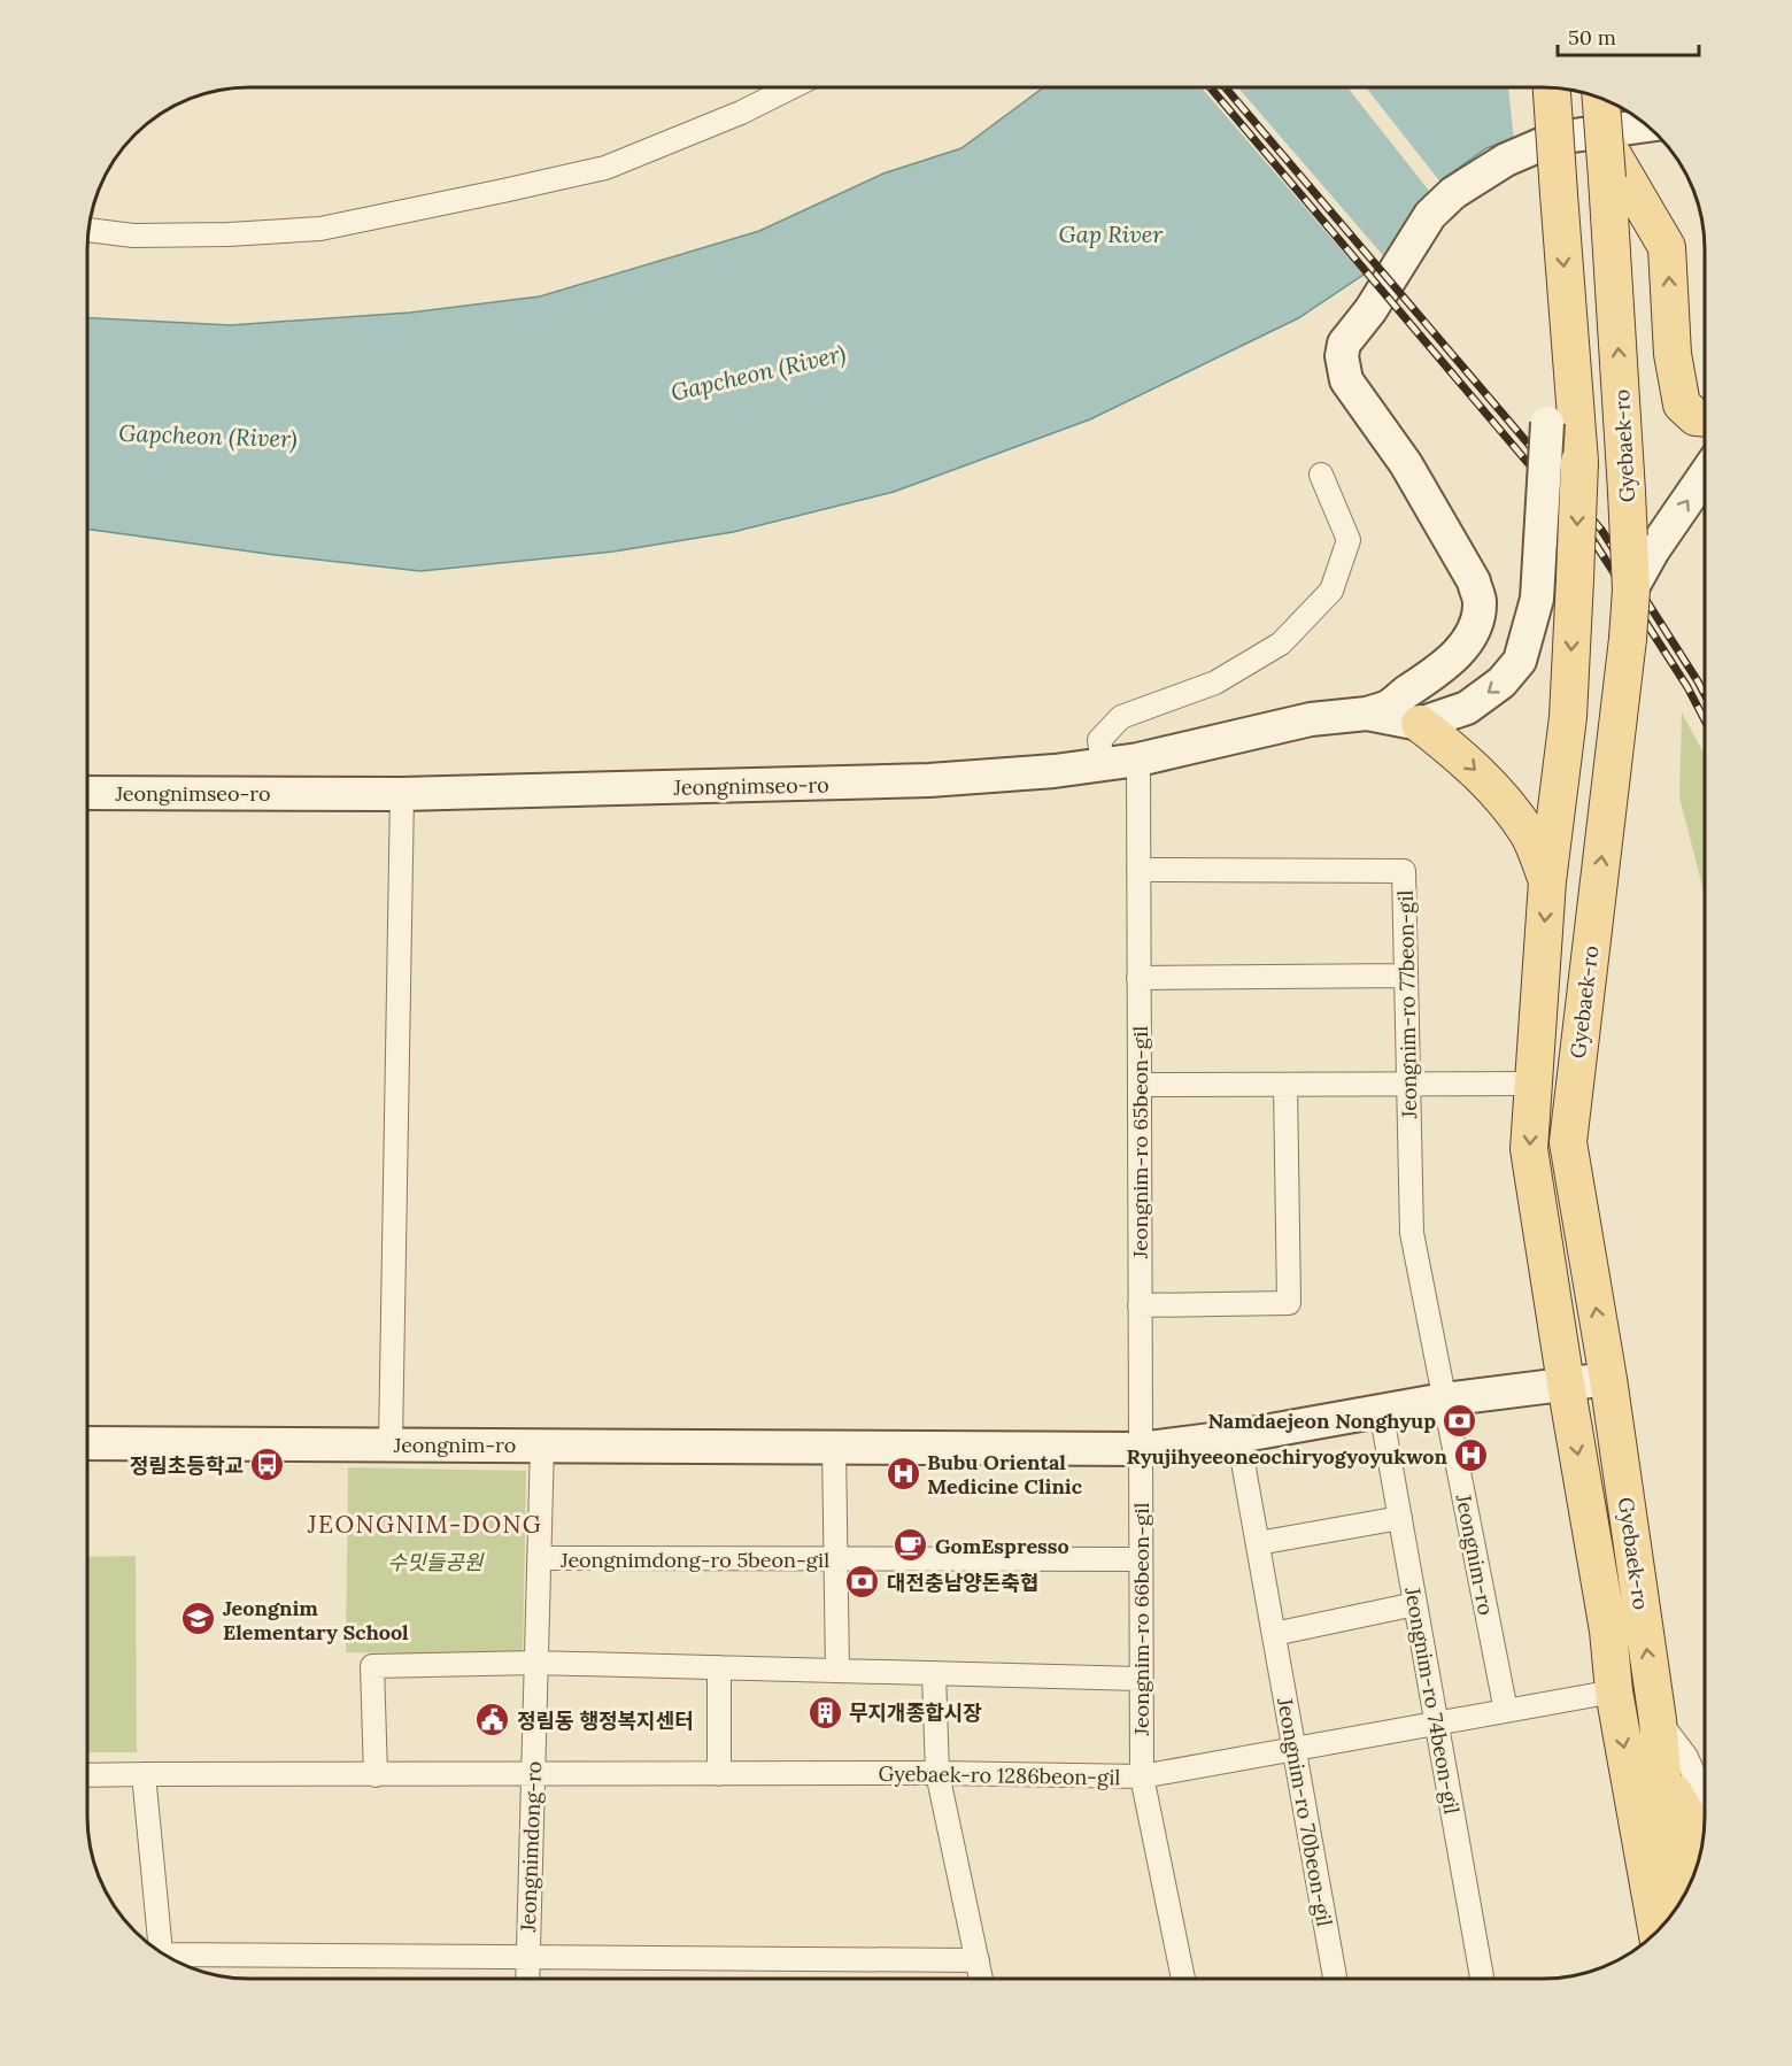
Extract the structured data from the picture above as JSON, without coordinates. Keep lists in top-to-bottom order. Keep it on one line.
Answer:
{"streets":{"main road":["Gyebaek-ro","Jeongnimseo-ro","Jeongnim-ro"],"street":["Jeongnim-ro 77beon-gil","Jeongnim-ro 65beon-gil","Jeongnimdong-ro 5beon-gil","Jeongnim-ro 66beon-gil","Jeongnim-ro 74beon-gil","Gyebaek-ro 1286beon-gil","Jeongnim-ro 70beon-gil","Jeongnimdong-ro"]},"crossings":[["Gyebaek-ro","Jeongnim-ro"],["Gyebaek-ro","Gyebaek-ro 1286beon-gil"],["Jeongnimseo-ro","Jeongnim-ro 65beon-gil"],["Jeongnim-ro 77beon-gil","Jeongnim-ro 65beon-gil"],["Jeongnim-ro 77beon-gil","Jeongnim-ro"],["Jeongnim-ro 65beon-gil","Jeongnim-ro"],["Jeongnim-ro 65beon-gil","Jeongnim-ro 66beon-gil"],["Jeongnim-ro","Jeongnim-ro 66beon-gil"],["Jeongnim-ro","Jeongnim-ro 74beon-gil"],["Jeongnim-ro","Gyebaek-ro 1286beon-gil"],["Jeongnim-ro","Jeongnim-ro 70beon-gil"],["Jeongnim-ro","Jeongnimdong-ro"],["Jeongnimdong-ro 5beon-gil","Jeongnim-ro 66beon-gil"],["Jeongnimdong-ro 5beon-gil","Jeongnimdong-ro"],["Jeongnim-ro 66beon-gil","Gyebaek-ro 1286beon-gil"],["Jeongnim-ro 74beon-gil","Gyebaek-ro 1286beon-gil"],["Gyebaek-ro 1286beon-gil","Jeongnim-ro 70beon-gil"],["Gyebaek-ro 1286beon-gil","Jeongnimdong-ro"]],"districts":["JEONGNIM-DONG"],"water":["Gap River","Gapcheon (River)"],"parks":["수밋들공원"],"places":{"bank":["Namdaejeon Nonghyup","대전충남양돈축협"],"hospital":["Ryujihyeeoneochiryogyoyukwon","Bubu Oriental Medicine Clinic"],"bus stop":["정림초등학교"],"cafe":["GomEspresso"],"school or university":["Jeongnim Elementary School"],"building":["무지개종합시장"],"public building":["정림동 행정복지센터"]},"scale_bar":"50 m"}
